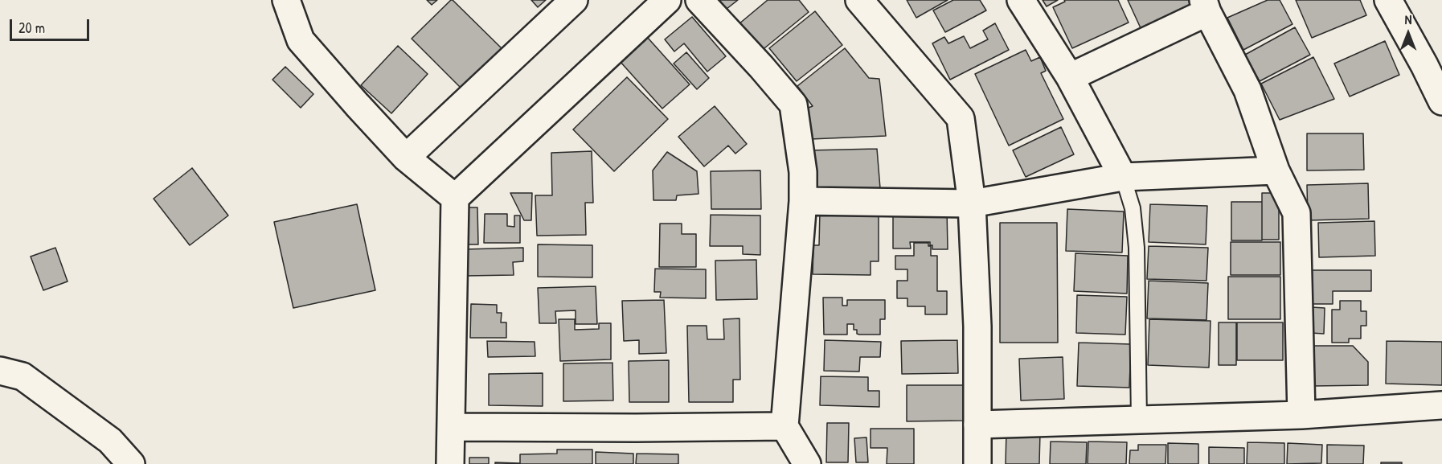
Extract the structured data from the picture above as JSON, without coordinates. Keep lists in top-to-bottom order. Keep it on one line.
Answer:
{"scale_bar":"20 m","north":"top"}
